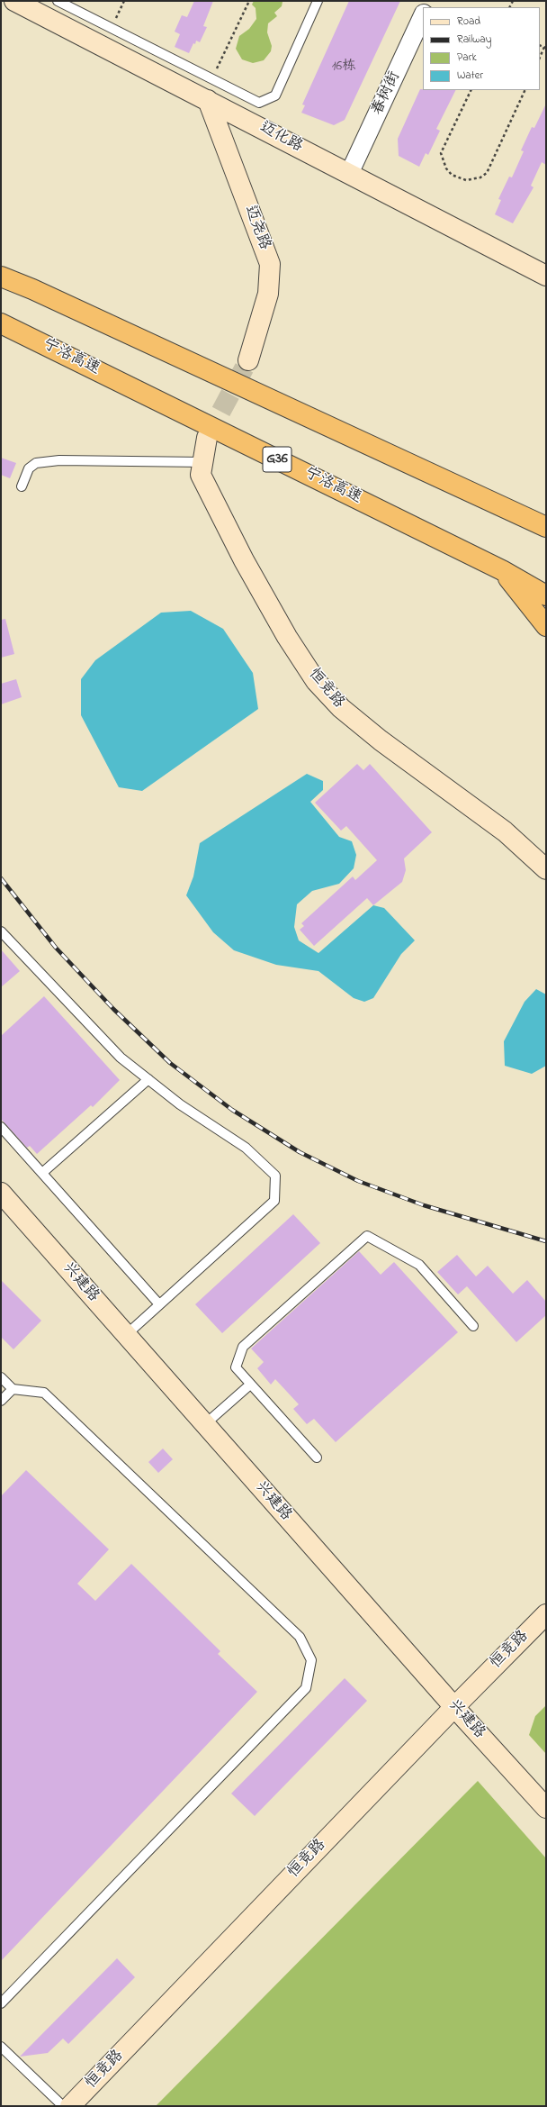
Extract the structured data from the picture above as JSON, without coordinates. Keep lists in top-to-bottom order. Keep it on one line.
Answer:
{"streets":{"highway":["宁洛高速","G36"],"street":["春树街","迈化路","迈尧路","恒竞路","兴建路"]},"crossings":[["春树街","迈化路"],["迈化路","迈尧路"],["恒竞路","兴建路"]],"house_numbers":["16栋"],"legend":["Road","Railway","Park","Water"]}
